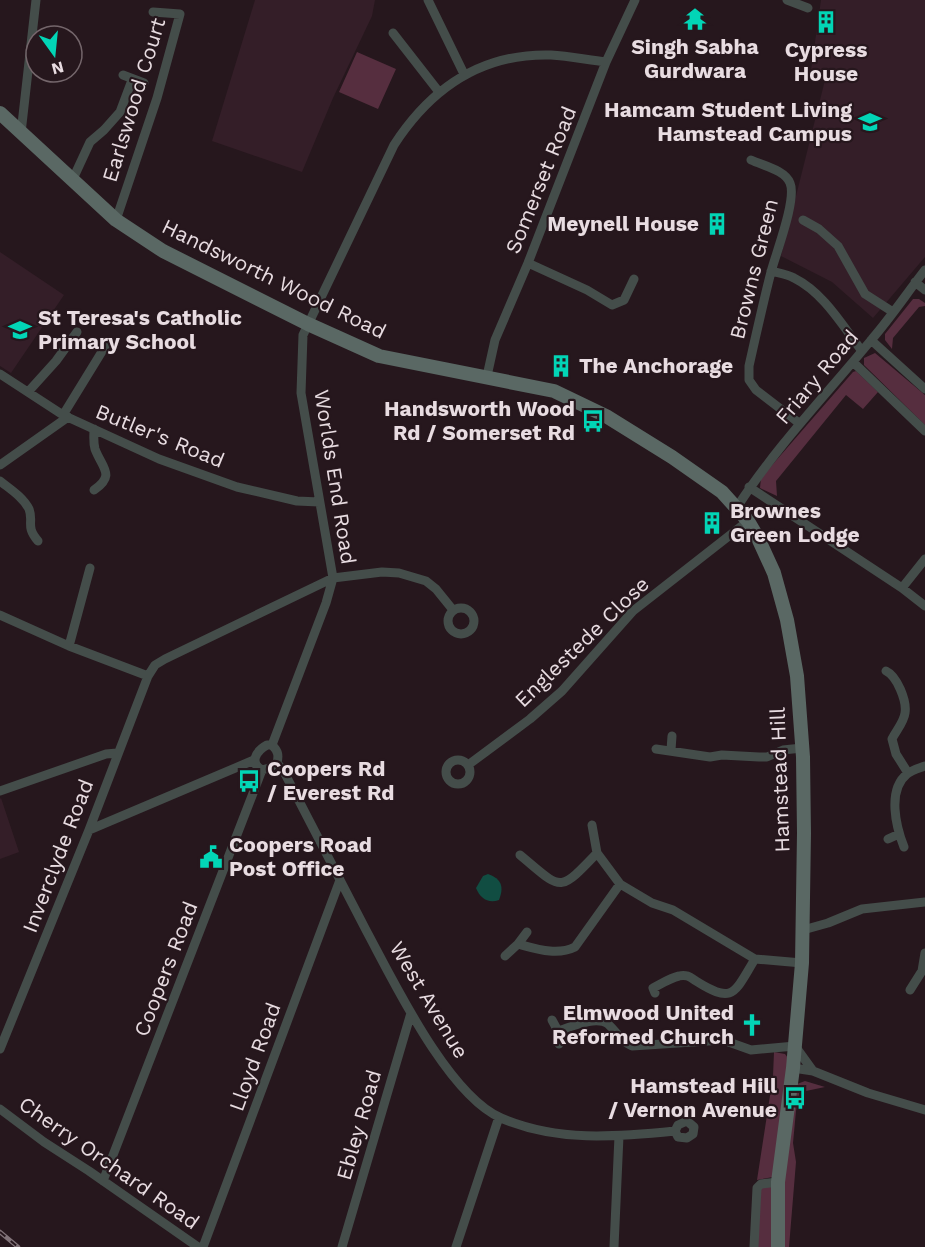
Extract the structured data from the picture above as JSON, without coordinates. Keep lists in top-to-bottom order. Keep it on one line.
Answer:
{"streets":{"main road":["Handsworth Wood Road","Hamstead Hill"],"street":["Earlswood Court","Somerset Road","Browns Green","Friary Road","Butler's Road","Worlds End Road","Englestede Close","Inverclyde Road","Coopers Road","West Avenue","Lloyd Road","Ebley Road","Cherry Orchard Road"]},"crossings":[["Earlswood Court","Handsworth Wood Road"],["Somerset Road","Handsworth Wood Road"],["Somerset Road","Worlds End Road"],["Browns Green","Friary Road"],["Handsworth Wood Road","Friary Road"],["Handsworth Wood Road","Worlds End Road"],["Handsworth Wood Road","Englestede Close"],["Handsworth Wood Road","Hamstead Hill"],["Butler's Road","Worlds End Road"],["Worlds End Road","Inverclyde Road"],["Englestede Close","Hamstead Hill"],["Coopers Road","West Avenue"],["Coopers Road","Cherry Orchard Road"],["West Avenue","Lloyd Road"],["West Avenue","Ebley Road"]],"places":{"temple":["Singh Sabha Gurdwara"],"building":["Cypress House","Meynell House","The Anchorage","Brownes Green Lodge"],"school or university":["Hamcam Student Living Hamstead Campus","St Teresa's Catholic Primary School"],"bus stop":["Handsworth Wood Rd / Somerset Rd","Coopers Rd / Everest Rd","Hamstead Hill / Vernon Avenue"],"public building":["Coopers Road Post Office"],"church":["Elmwood United Reformed Church"]},"north":"bottom"}
